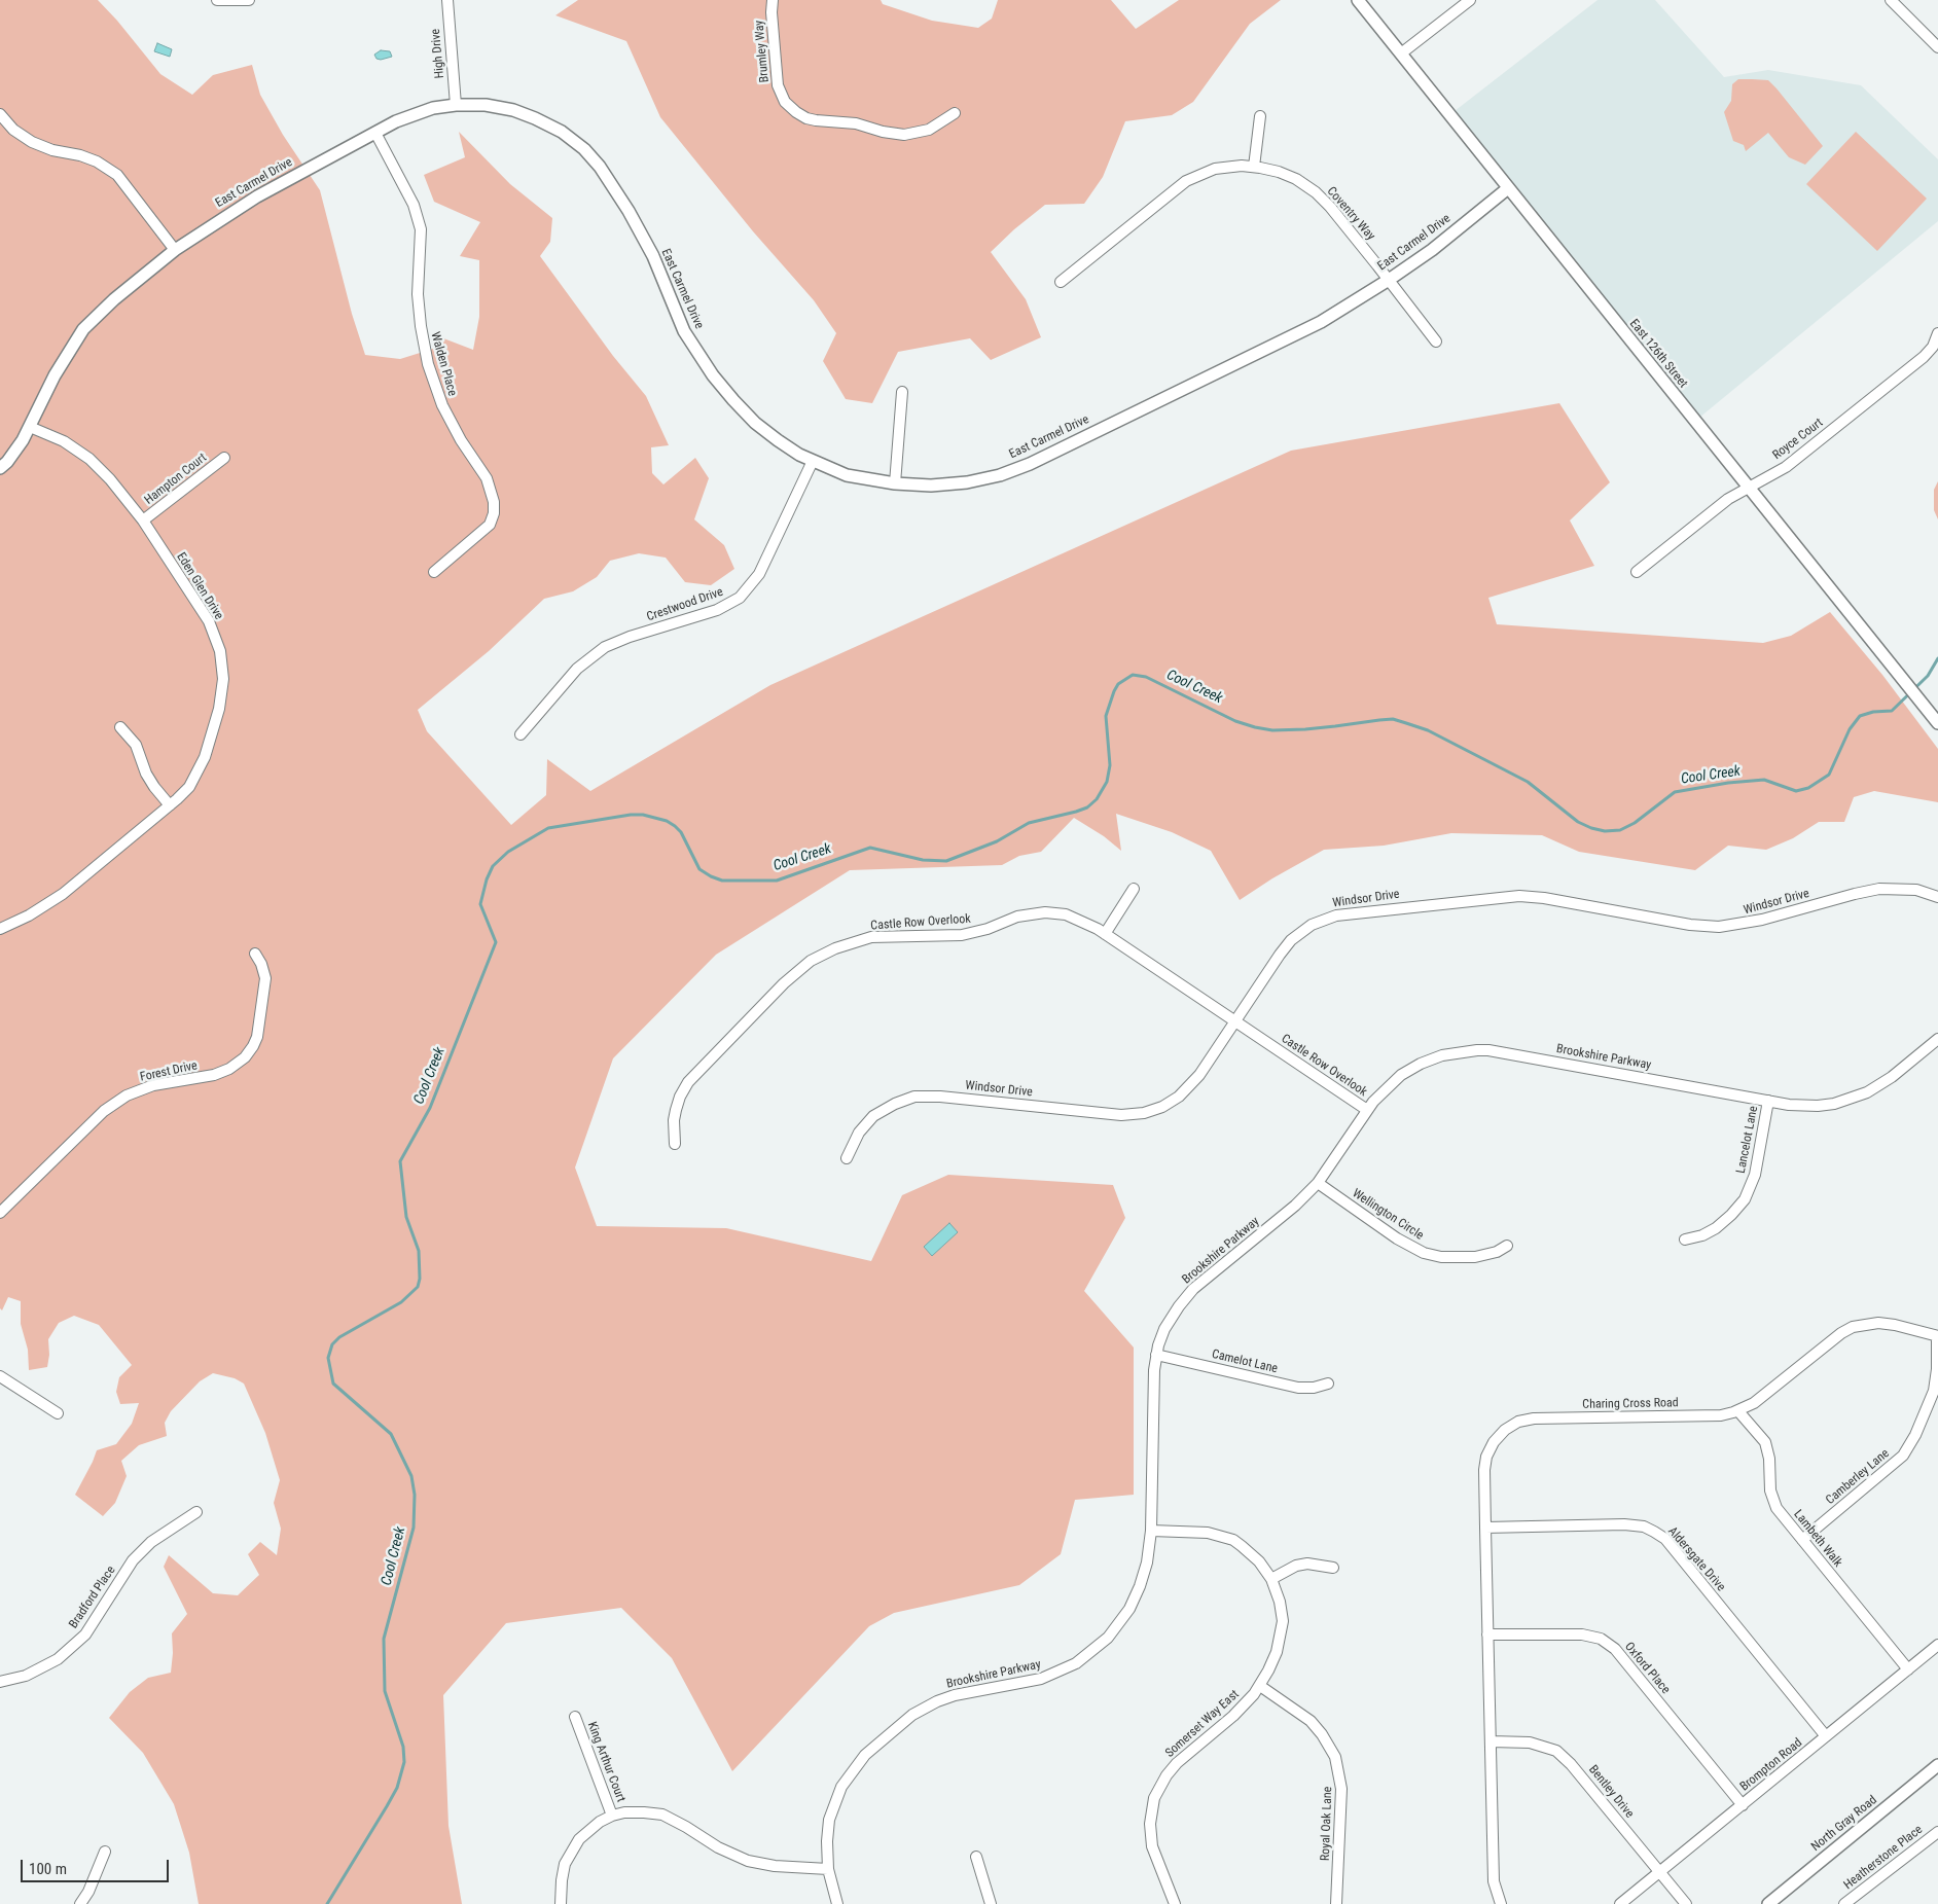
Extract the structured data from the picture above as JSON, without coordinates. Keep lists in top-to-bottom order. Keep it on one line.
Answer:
{"streets":{"street":["Brumley Way","High Drive","East Carmel Drive","Coventry Way","East 126th Street","Walden Place","Royce Court","Hampton Court","Eden Glen Drive","Crestwood Drive","Windsor Drive","Castle Row Overlook","Brookshire Parkway","Forest Drive","Lancelot Lane","Wellington Circle","Camelot Lane","Charing Cross Road","Camberley Lane","Lambeth Walk","Aldersgate Drive","Bradford Place","Oxford Place","Somerset Way East","King Arthur Court","Brompton Road","Bentley Drive","Royal Oak Lane","North Gray Road","Heatherstone Place"]},"crossings":[["High Drive","East Carmel Drive"],["East Carmel Drive","Coventry Way"],["East Carmel Drive","East 126th Street"],["East Carmel Drive","Walden Place"],["East Carmel Drive","Eden Glen Drive"],["East Carmel Drive","Crestwood Drive"],["East 126th Street","Royce Court"],["Hampton Court","Eden Glen Drive"],["Windsor Drive","Castle Row Overlook"],["Castle Row Overlook","Brookshire Parkway"],["Brookshire Parkway","Lancelot Lane"],["Brookshire Parkway","Wellington Circle"],["Brookshire Parkway","Camelot Lane"],["Brookshire Parkway","Somerset Way East"],["Charing Cross Road","Camberley Lane"],["Charing Cross Road","Lambeth Walk"],["Charing Cross Road","Aldersgate Drive"],["Charing Cross Road","Oxford Place"],["Camberley Lane","Lambeth Walk"],["Lambeth Walk","Brompton Road"],["Aldersgate Drive","Brompton Road"],["Oxford Place","Brompton Road"],["Somerset Way East","Royal Oak Lane"],["Brompton Road","Bentley Drive"]],"water":["Cool Creek"],"scale_bar":"100 m"}
